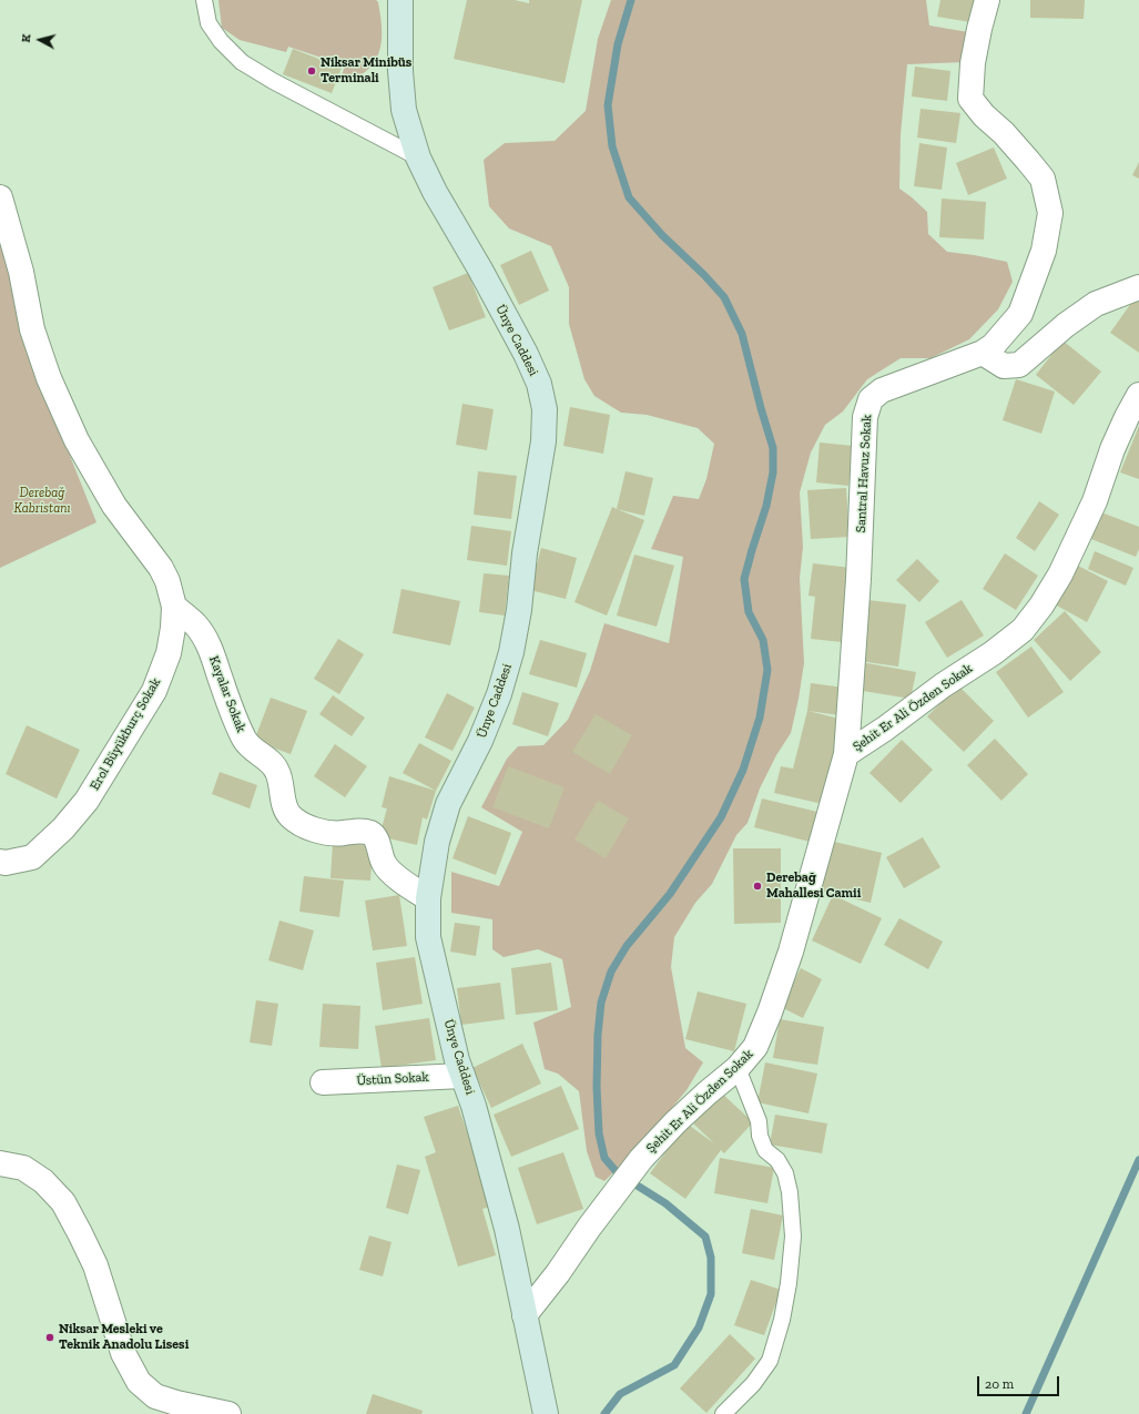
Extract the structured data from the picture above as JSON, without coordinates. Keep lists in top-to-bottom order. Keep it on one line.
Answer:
{"streets":{"main road":["Ünye Caddesi"],"street":["Santral Havuz Sokak","Kayalar Sokak","Şehit Er Ali Özden Sokak","Erol Büyükburç Sokak","Üstün Sokak"]},"crossings":[["Ünye Caddesi","Kayalar Sokak"],["Ünye Caddesi","Şehit Er Ali Özden Sokak"],["Ünye Caddesi","Üstün Sokak"],["Santral Havuz Sokak","Şehit Er Ali Özden Sokak"],["Kayalar Sokak","Erol Büyükburç Sokak"]],"parks":["Derebağ Kabristanı"],"places":["Niksar Minibüs Terminali","Derebağ Mahallesi Camii","Niksar Mesleki ve Teknik Anadolu Lisesi"],"scale_bar":"20 m","north":"left"}
